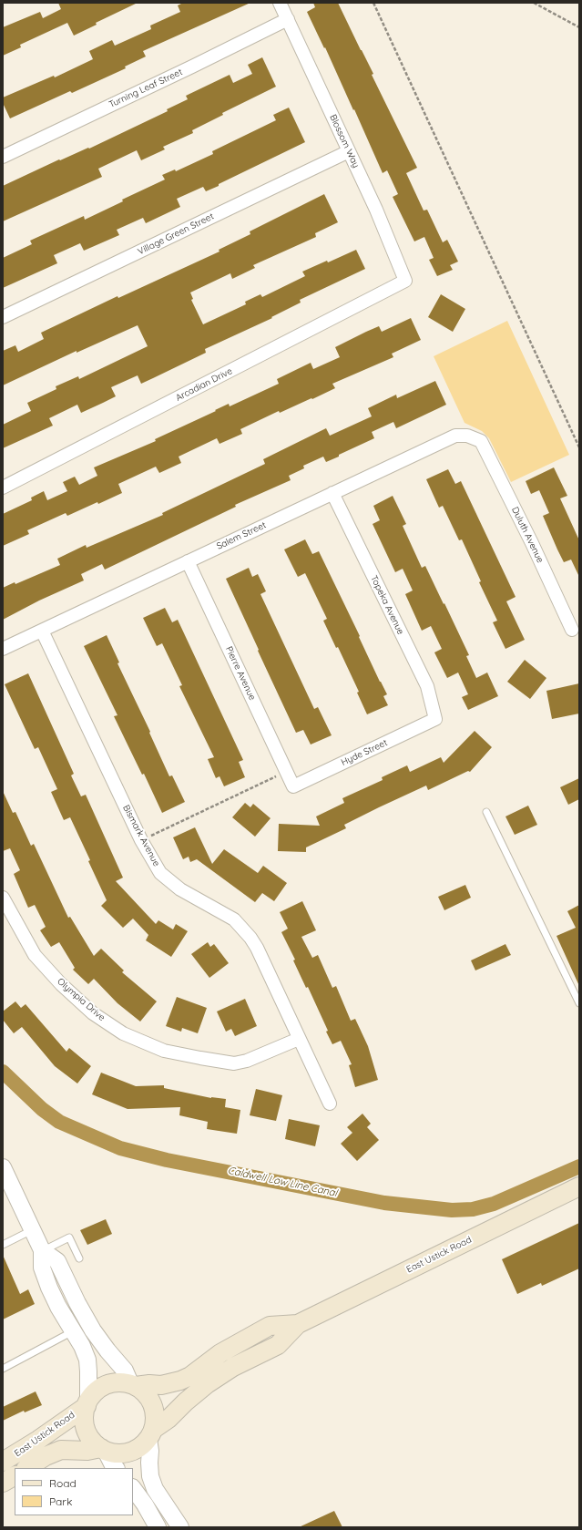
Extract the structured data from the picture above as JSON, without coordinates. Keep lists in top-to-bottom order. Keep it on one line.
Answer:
{"streets":{"main road":["East Ustick Road"],"street":["Turning Leaf Street","Blossom Way","Village Green Street","Arcadian Drive","Duluth Avenue","Salem Street","Topeka Avenue","Pierre Avenue","Hyde Street","Bismark Avenue","Olympia Drive"]},"crossings":[["Turning Leaf Street","Blossom Way"],["Blossom Way","Village Green Street"],["Blossom Way","Arcadian Drive"],["Duluth Avenue","Salem Street"],["Salem Street","Topeka Avenue"],["Salem Street","Pierre Avenue"],["Salem Street","Bismark Avenue"],["Topeka Avenue","Hyde Street"],["Pierre Avenue","Hyde Street"],["Bismark Avenue","Olympia Drive"]],"water":["Caldwell Low Line Canal"],"legend":["Road","Park"]}
